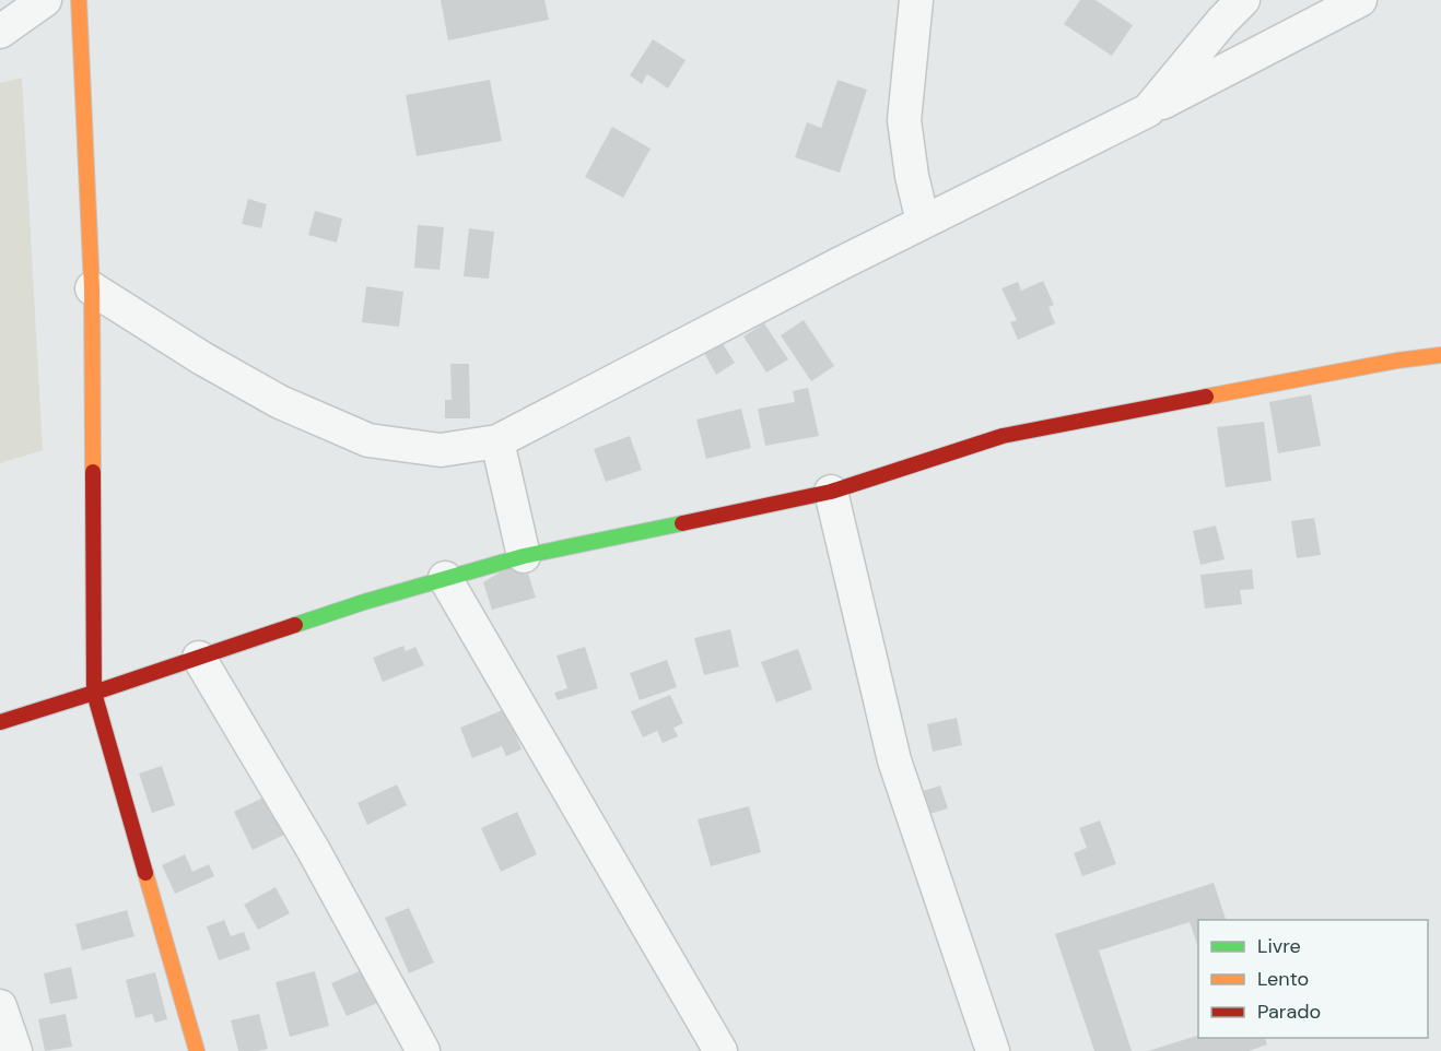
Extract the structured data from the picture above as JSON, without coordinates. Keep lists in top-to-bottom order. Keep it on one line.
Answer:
{"legend":["Livre","Lento","Parado"]}
